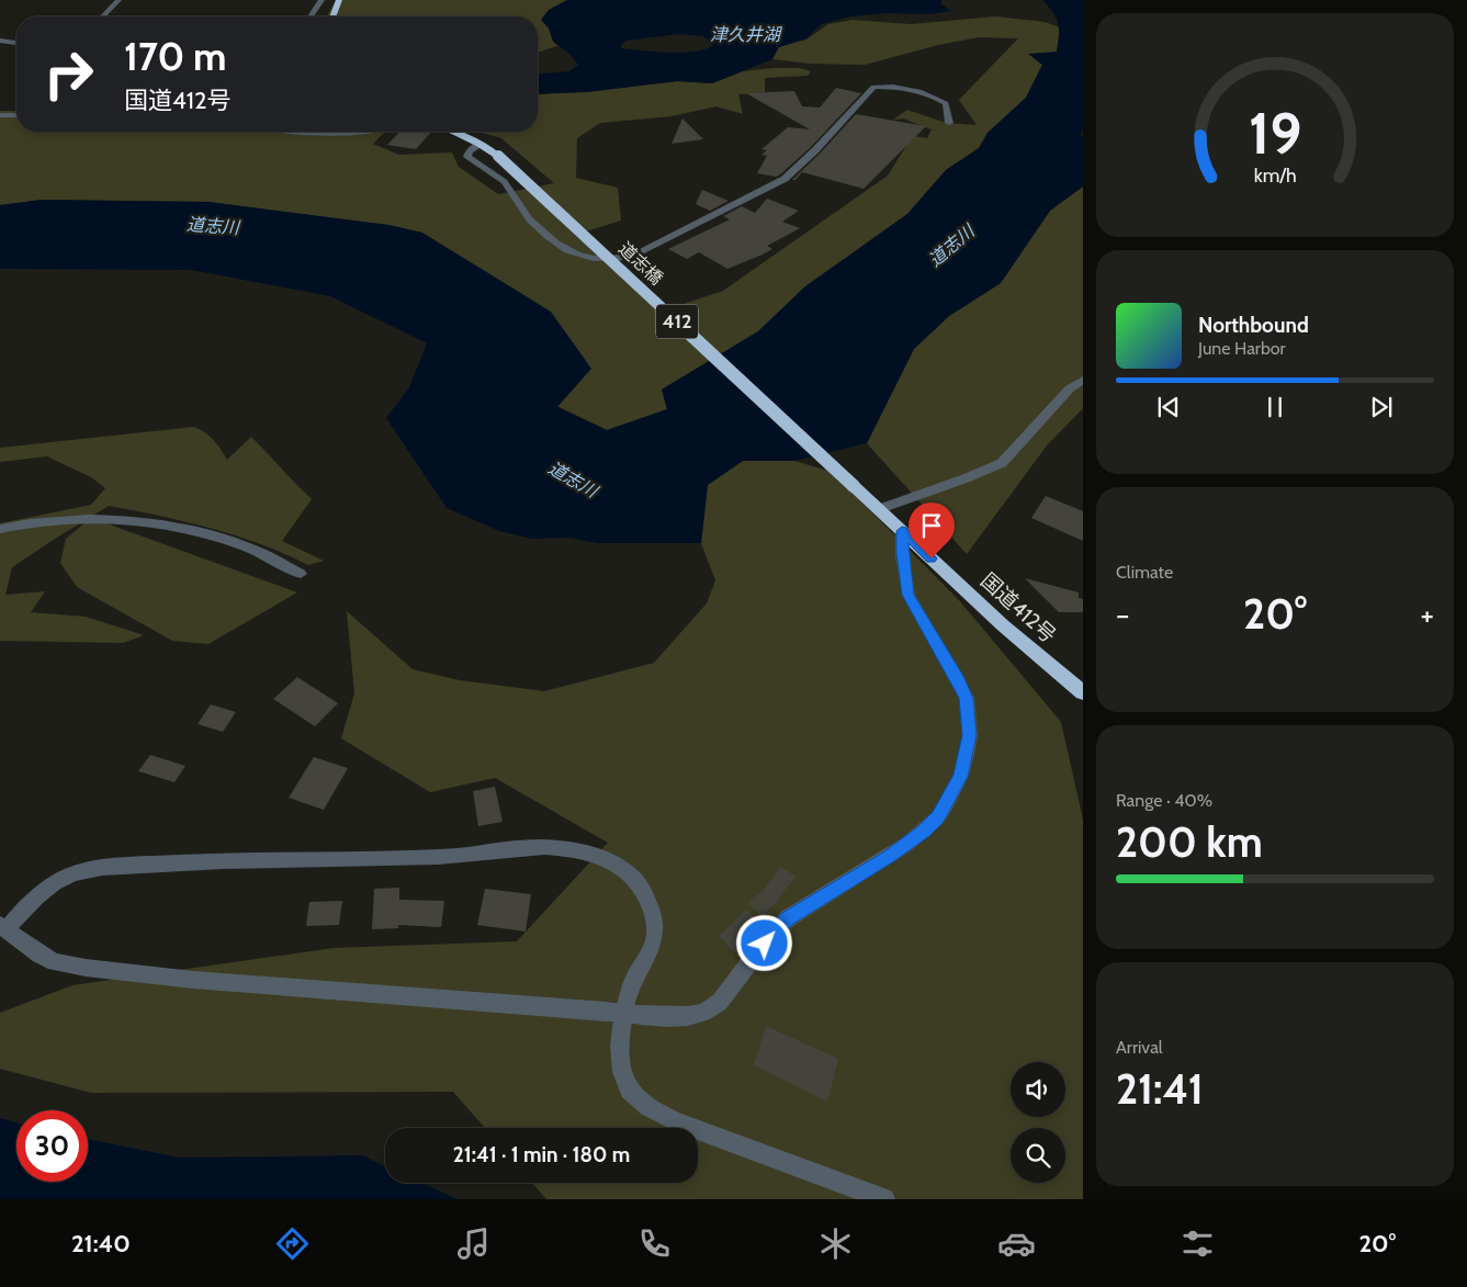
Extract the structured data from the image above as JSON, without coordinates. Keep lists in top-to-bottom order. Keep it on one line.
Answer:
{"streets":{"highway":["道志橋","412","国道412号"]},"crossings":[["道志橋","412"],["道志橋","国道412号"]],"water":["津久井湖","道志川"],"page":{"turn":["170 m","国道412号"],"song":["Northbound","June Harbor"],"tile":["Climate",["Range · 40%","200 km"],["Arrival","21:41"]],"heat":["−","20°","+"],"limit":"30","trip":"21:41 · 1 min · 180 m","tabs":["21:40","20°"],"gauge":["19","km/h"]}}
